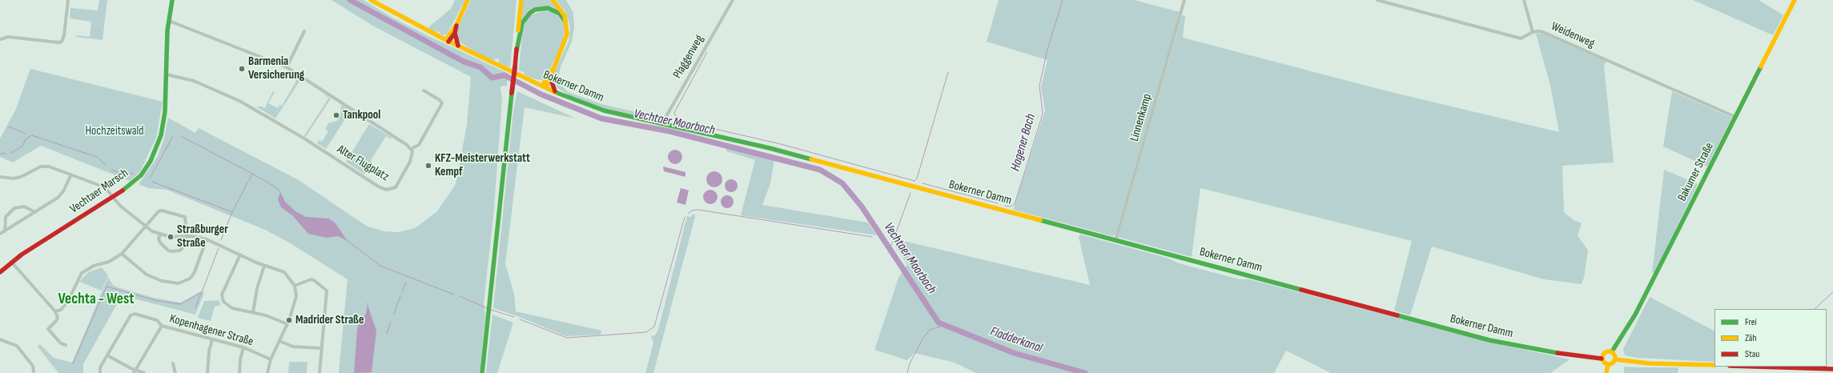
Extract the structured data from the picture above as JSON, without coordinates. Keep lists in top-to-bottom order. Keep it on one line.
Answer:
{"streets":{"main road":["Bokerner Damm","Bakumer Straße","Vechtaer Marsch"],"street":["Weidenweg","Plaggenweg","Linnenkamp","Alter Flugplatz","Kopenhagener Straße"]},"crossings":[["Weidenweg","Bakumer Straße"],["Plaggenweg","Bokerner Damm"],["Bokerner Damm","Linnenkamp"],["Bokerner Damm","Bakumer Straße"],["Alter Flugplatz","Vechtaer Marsch"]],"districts":["Vechta - West"],"water":["Vechtaer Moorbach","Hagener Bach","Fladderkanal"],"parks":["Hochzeitswald"],"places":["Barmenia Versicherung","Tankpool","KFZ-Meisterwerkstatt Kempf","Straßburger Straße","Madrider Straße"],"legend":["Frei","Zäh","Stau"]}
